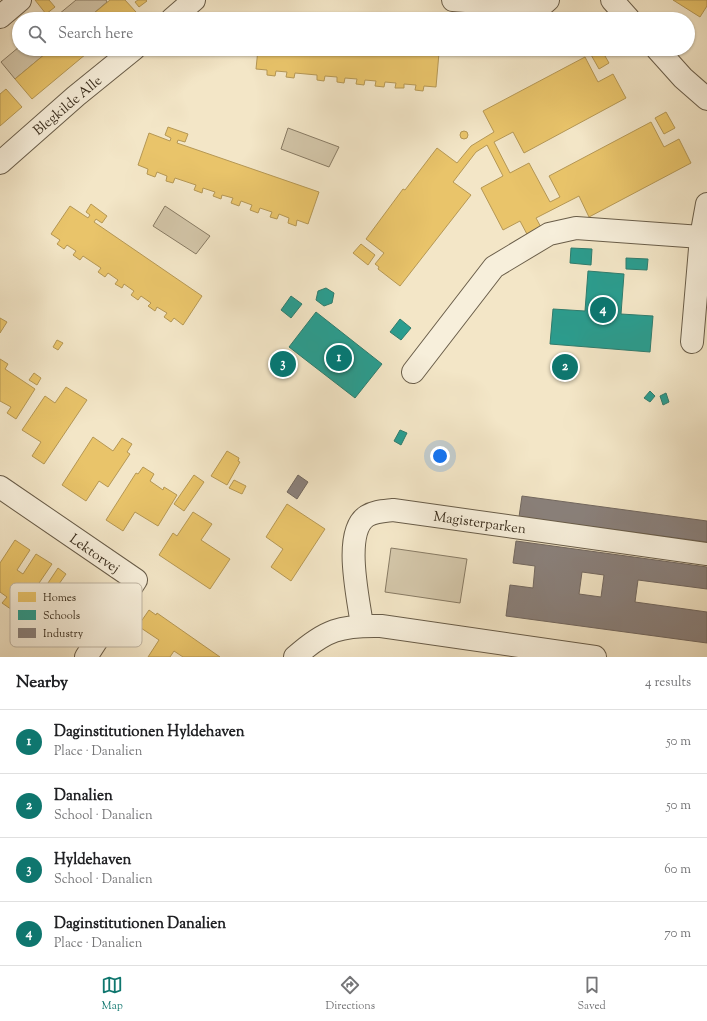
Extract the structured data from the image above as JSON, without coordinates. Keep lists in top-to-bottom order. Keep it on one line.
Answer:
{"streets":{"street":["Blegkilde Alle","Magisterparken","Lektorvej"]},"legend":["Homes","Schools","Industry"],"page":{"search":"Search here","pins":["4","1","3","2"],"heading":["Nearby","4 results"],"list":[{"mark":"1","name":"Daginstitutionen Hyldehaven","note":"Place · Danalien","value":"50 m"},{"mark":"2","name":"Danalien","note":"School · Danalien","value":"50 m"},{"mark":"3","name":"Hyldehaven","note":"School · Danalien","value":"60 m"},{"mark":"4","name":"Daginstitutionen Danalien","note":"Place · Danalien","value":"70 m"}],"nav":["Map","Directions","Saved"]}}
